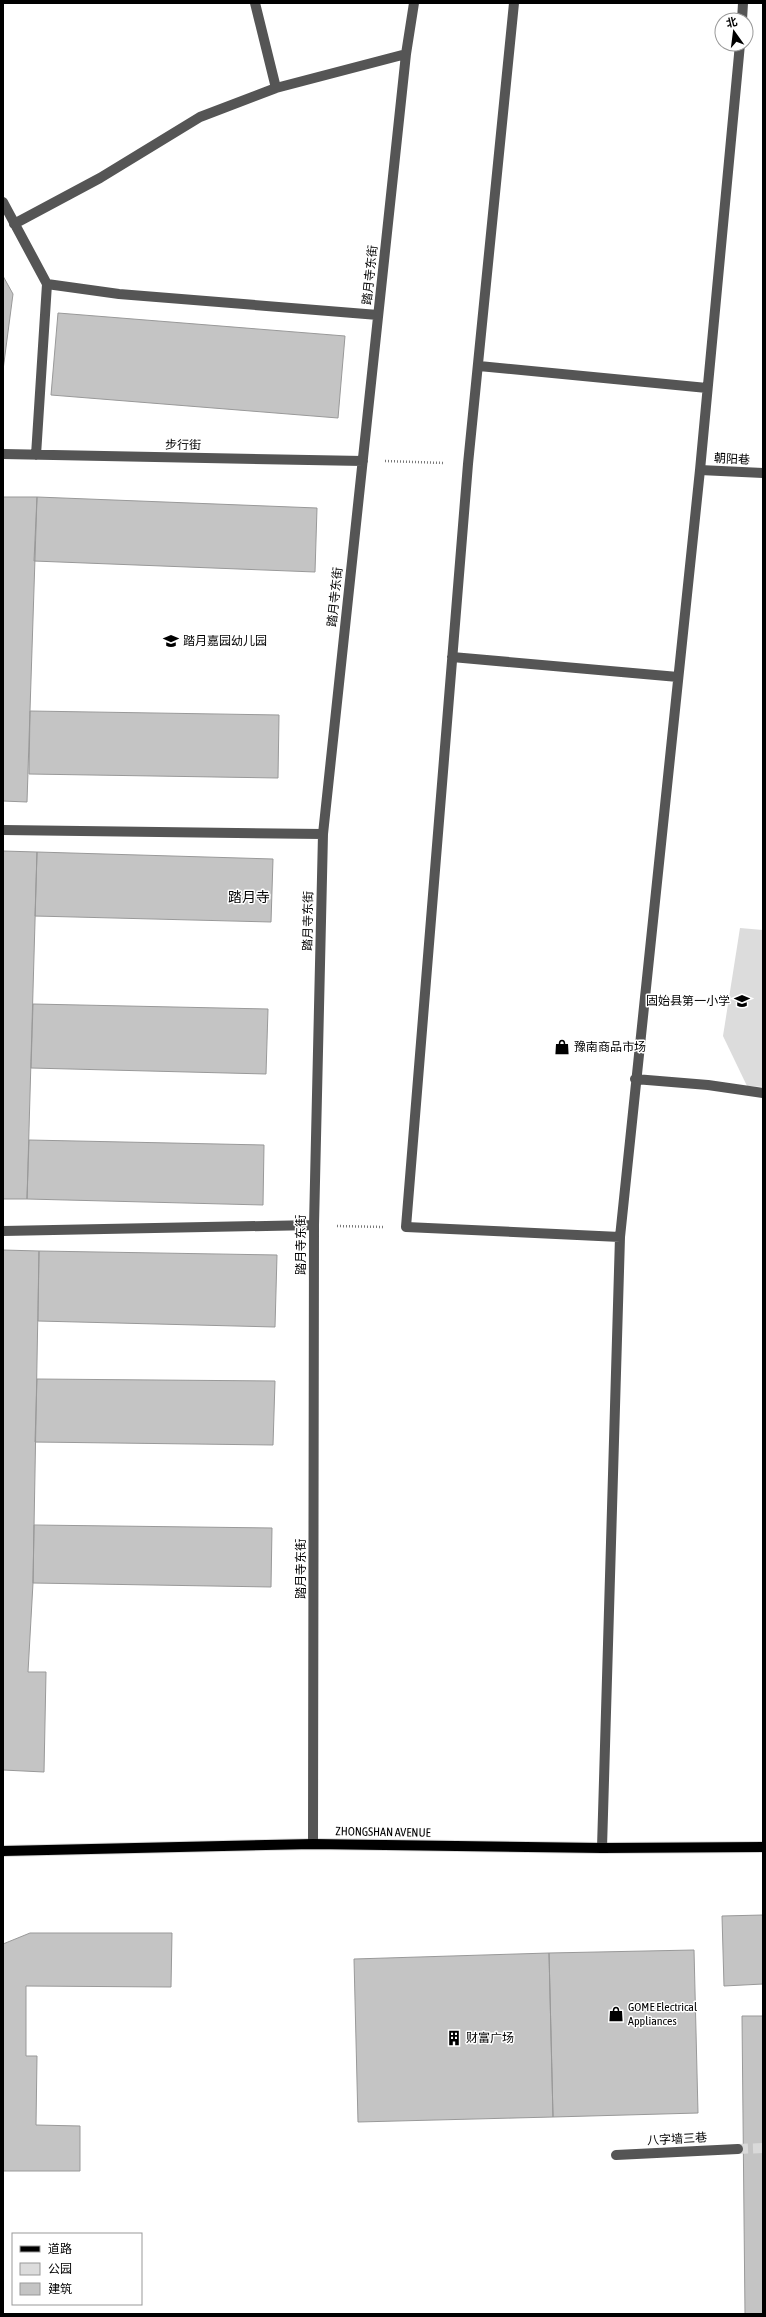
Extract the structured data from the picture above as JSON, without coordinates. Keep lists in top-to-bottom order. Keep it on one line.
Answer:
{"streets":{"main road":["ZHONGSHAN AVENUE"],"street":["踏月寺东街","步行街","朝阳巷","八字墙三巷"]},"crossings":[["踏月寺东街","步行街"],["踏月寺东街","ZHONGSHAN AVENUE"]],"districts":["踏月寺"],"places":{"school or university":["踏月嘉园幼儿园","固始县第一小学"],"shop":["豫南商品市场","GOME Electrical Appliances"],"building":["财富广场"]},"legend":["道路","公园","建筑"],"north":"top"}
